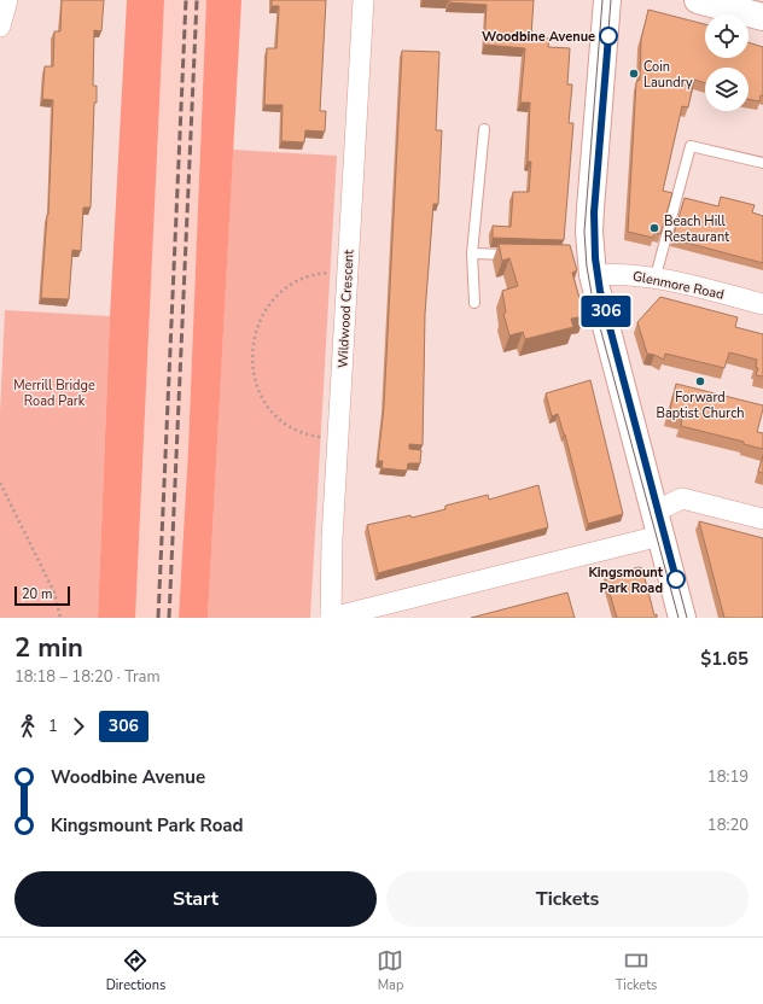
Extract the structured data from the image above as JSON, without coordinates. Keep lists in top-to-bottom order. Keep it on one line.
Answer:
{"streets":{"street":["Glenmore Road","Wildwood Crescent"]},"parks":["Merrill Bridge Road Park"],"places":["Woodbine Avenue","Coin Laundry","Beach Hill Restaurant","Forward Baptist Church","Kingsmount Park Road"],"lines":["tram line 306"],"scale_bar":"20 m","page":{"on_map":"306","scale":"20 m","heading":["2 min","18:18 – 18:20 · Tram","$1.65"],"legs":["1","306"],"list":[{"name":"Woodbine Avenue","value":"18:19"},{"name":"Kingsmount Park Road","value":"18:20"}],"buttons":["Start","Tickets"],"tabs":["Directions","Map","Tickets"]}}
